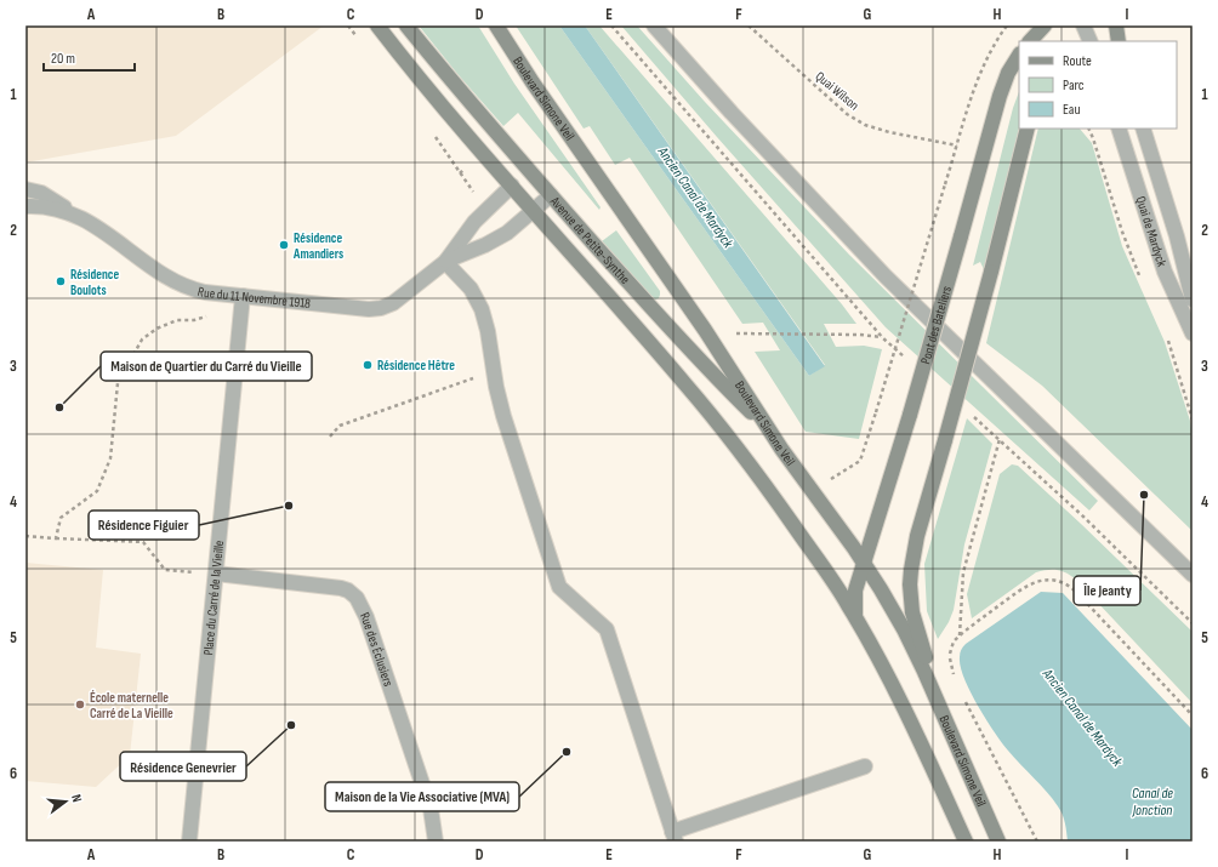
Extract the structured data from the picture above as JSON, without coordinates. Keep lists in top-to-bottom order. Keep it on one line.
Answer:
{"streets":{"main road":["Boulevard Simone Veil","Avenue de Petite-Synthe","Pont des Bateliers"],"street":["Quai de Mardyck","Rue du 11 Novembre 1918","Place du Carré de la Vieille","Rue des Éclusiers"],"path":["Quai Wilson"]},"crossings":[["Boulevard Simone Veil","Avenue de Petite-Synthe"],["Boulevard Simone Veil","Pont des Bateliers"],["Avenue de Petite-Synthe","Rue du 11 Novembre 1918"],["Rue du 11 Novembre 1918","Place du Carré de la Vieille"],["Place du Carré de la Vieille","Rue des Éclusiers"]],"water":["Ancien Canal de Mardyck","Canal de Jonction"],"places":["Résidence Amandiers","Résidence Boulots","Résidence Hêtre","Maison de Quartier du Carré du Vieille","Île Jeanty","Résidence Figuier","École maternelle Carré de La Vieille","Résidence Genevrier","Maison de la Vie Associative (MVA)"],"legend":["Route","Parc","Eau"],"scale_bar":"20 m","north":"right","grid":{"columns":["A","B","C","D","E","F","G","H","I"],"rows":["1","2","3","4","5","6"]}}
